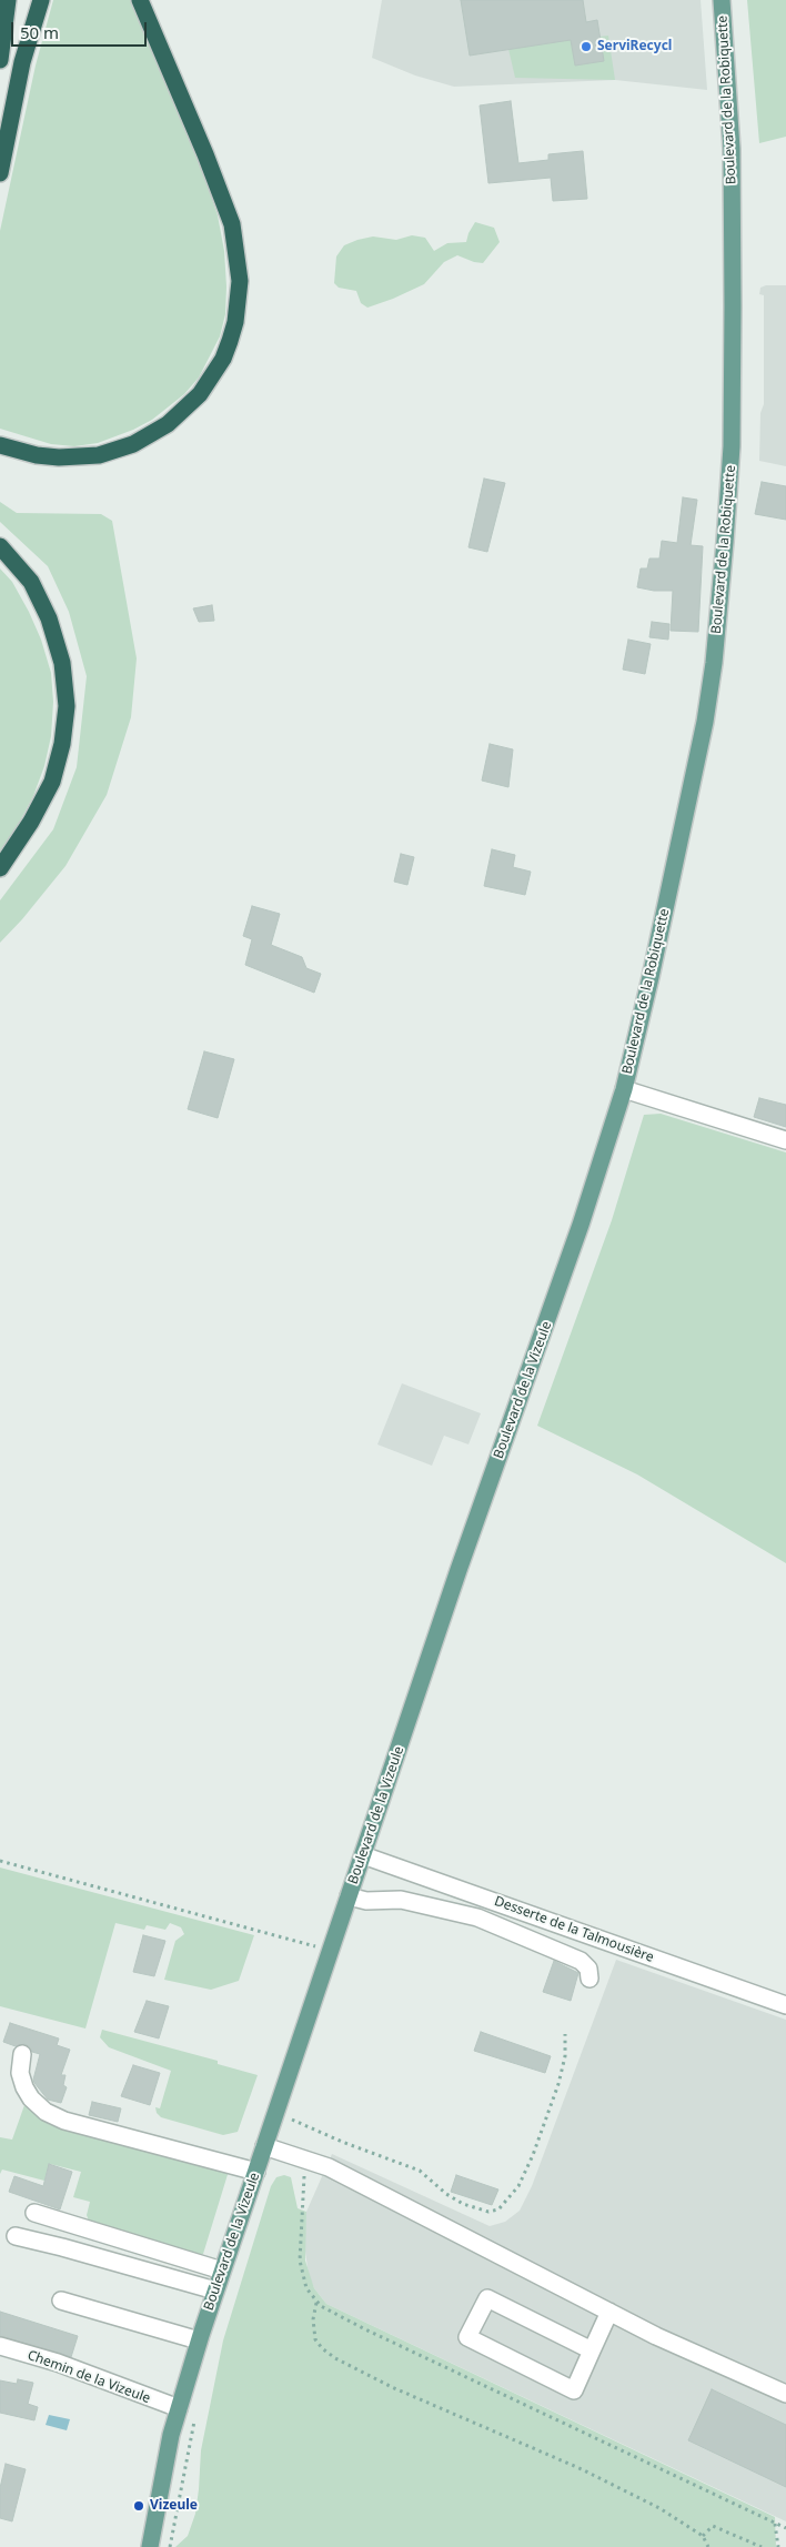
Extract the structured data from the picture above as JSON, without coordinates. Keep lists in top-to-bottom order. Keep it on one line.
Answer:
{"streets":{"main road":["Boulevard de la Robiquette","Boulevard de la Vizeule"],"street":["Desserte de la Talmousière","Chemin de la Vizeule"]},"crossings":[["Boulevard de la Robiquette","Boulevard de la Vizeule"],["Boulevard de la Vizeule","Desserte de la Talmousière"],["Boulevard de la Vizeule","Chemin de la Vizeule"]],"places":["ServiRecycl","Vizeule"],"scale_bar":"50 m"}
